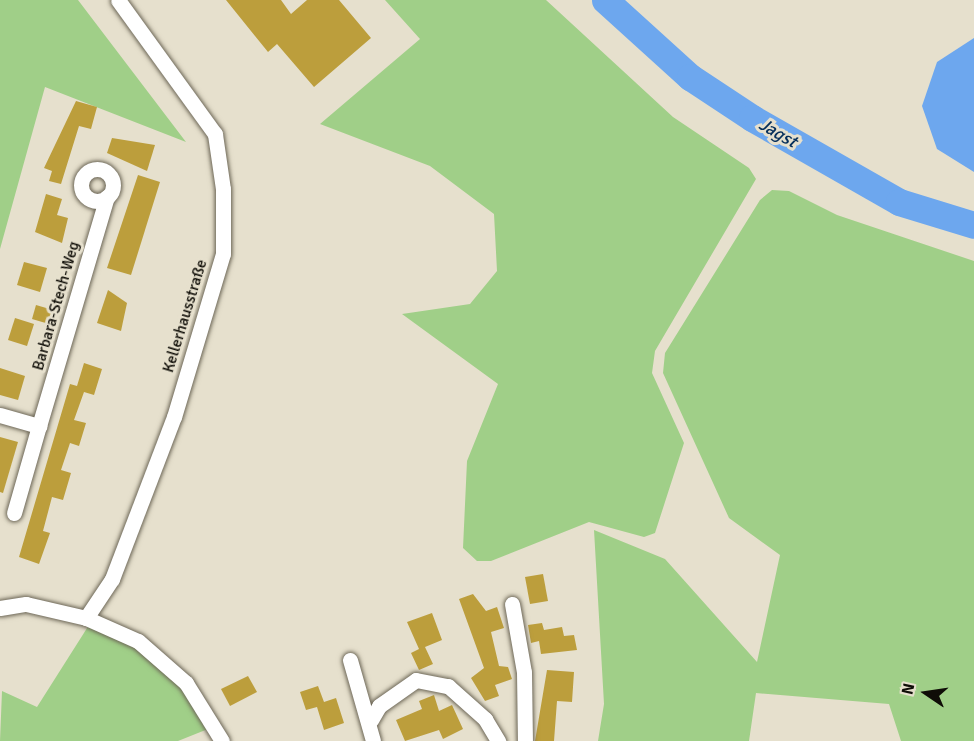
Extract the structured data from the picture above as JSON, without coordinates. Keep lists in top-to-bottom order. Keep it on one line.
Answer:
{"streets":{"street":["Barbara-Stech-Weg","Kellerhausstraße"]},"water":["Jagst"],"north":"left"}
